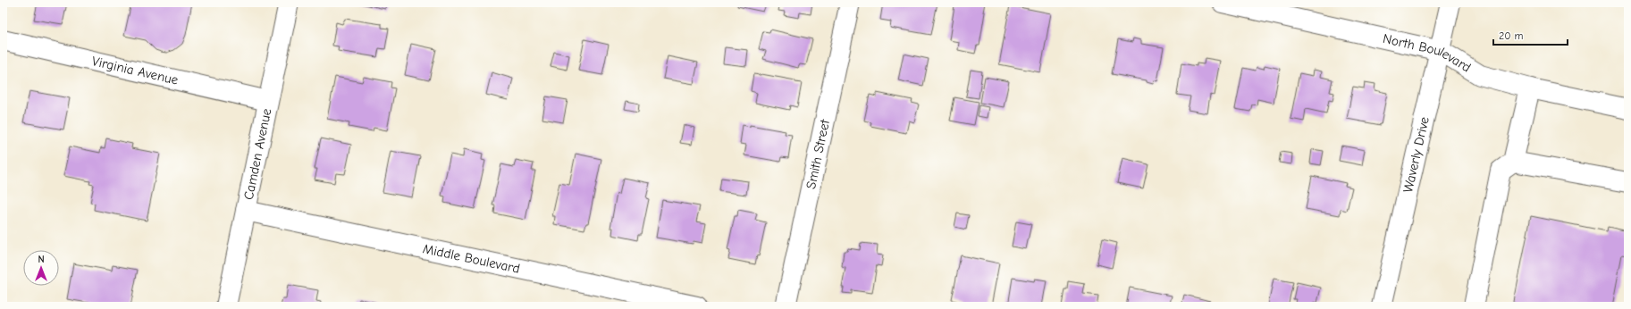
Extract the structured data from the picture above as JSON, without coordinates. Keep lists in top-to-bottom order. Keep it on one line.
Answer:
{"streets":{"street":["North Boulevard","Virginia Avenue","Camden Avenue","Smith Street","Waverly Drive","Middle Boulevard"]},"crossings":[["North Boulevard","Waverly Drive"],["Virginia Avenue","Camden Avenue"],["Camden Avenue","Middle Boulevard"]],"scale_bar":"20 m","north":"top"}
